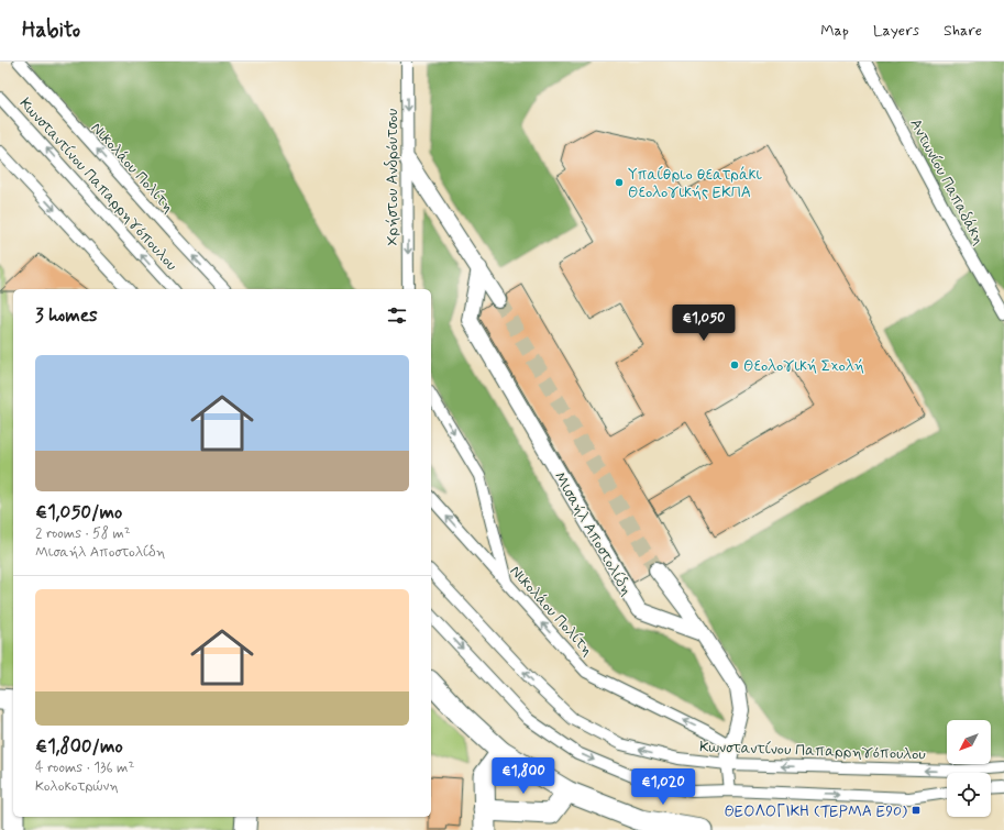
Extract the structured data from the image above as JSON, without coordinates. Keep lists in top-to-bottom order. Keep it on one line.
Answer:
{"streets":{"street":["Μισαήλ Αποστολίδη"],"lane":["Νικολάου Πολίτη","Χρήστου Ανδρόυτσου","Αντωνίου Παπαδάκη","Κωνσταντίνου Παπαρρηγόπουλου"]},"crossings":[["Νικολάου Πολίτη","Κωνσταντίνου Παπαρρηγόπουλου"]],"one_way":["Χρήστου Ανδρόυτσου"],"places":{"other":["Υπαίθριο θεατράκι Θεολογικής ΕΚΠΑ","Θεολογική Σχολή"],"transit":["ΘΕΟΛΟΓΙΚΗ (ΤΕΡΜΑ Ε90)"]},"north":"bottom left","page":{"header":"Habito","nav":["Map","Layers","Share"],"heading":"3 homes","price":["€1,050","€1,800","€1,020"],"list":[{"name":"€1,050/mo","note":"2 rooms · 58 m² · Μισαήλ Αποστολίδη"},{"name":"€1,800/mo","note":"4 rooms · 136 m² · Κολοκοτρώνη"}]}}
